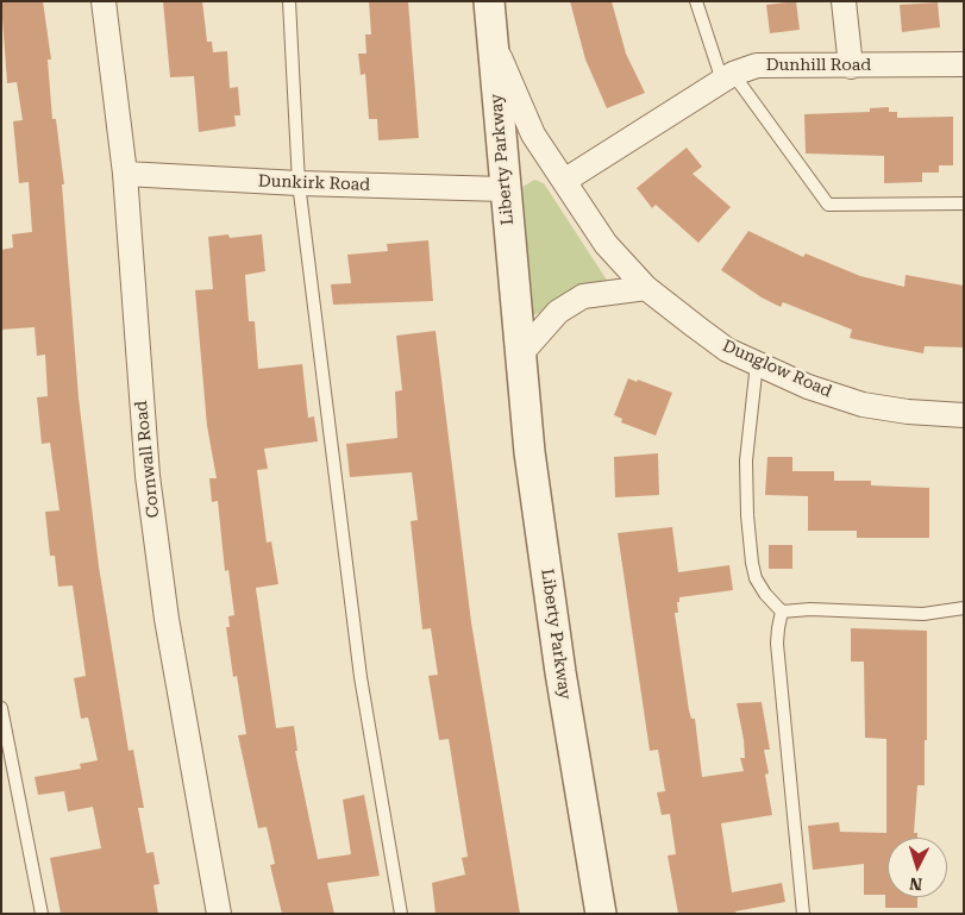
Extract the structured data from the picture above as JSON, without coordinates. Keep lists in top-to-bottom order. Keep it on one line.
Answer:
{"streets":{"street":["Dunhill Road","Liberty Parkway","Dunkirk Road","Dunglow Road","Cornwall Road"]},"crossings":[["Dunhill Road","Dunglow Road"],["Liberty Parkway","Dunkirk Road"],["Liberty Parkway","Dunglow Road"],["Dunkirk Road","Cornwall Road"]],"north":"bottom"}
